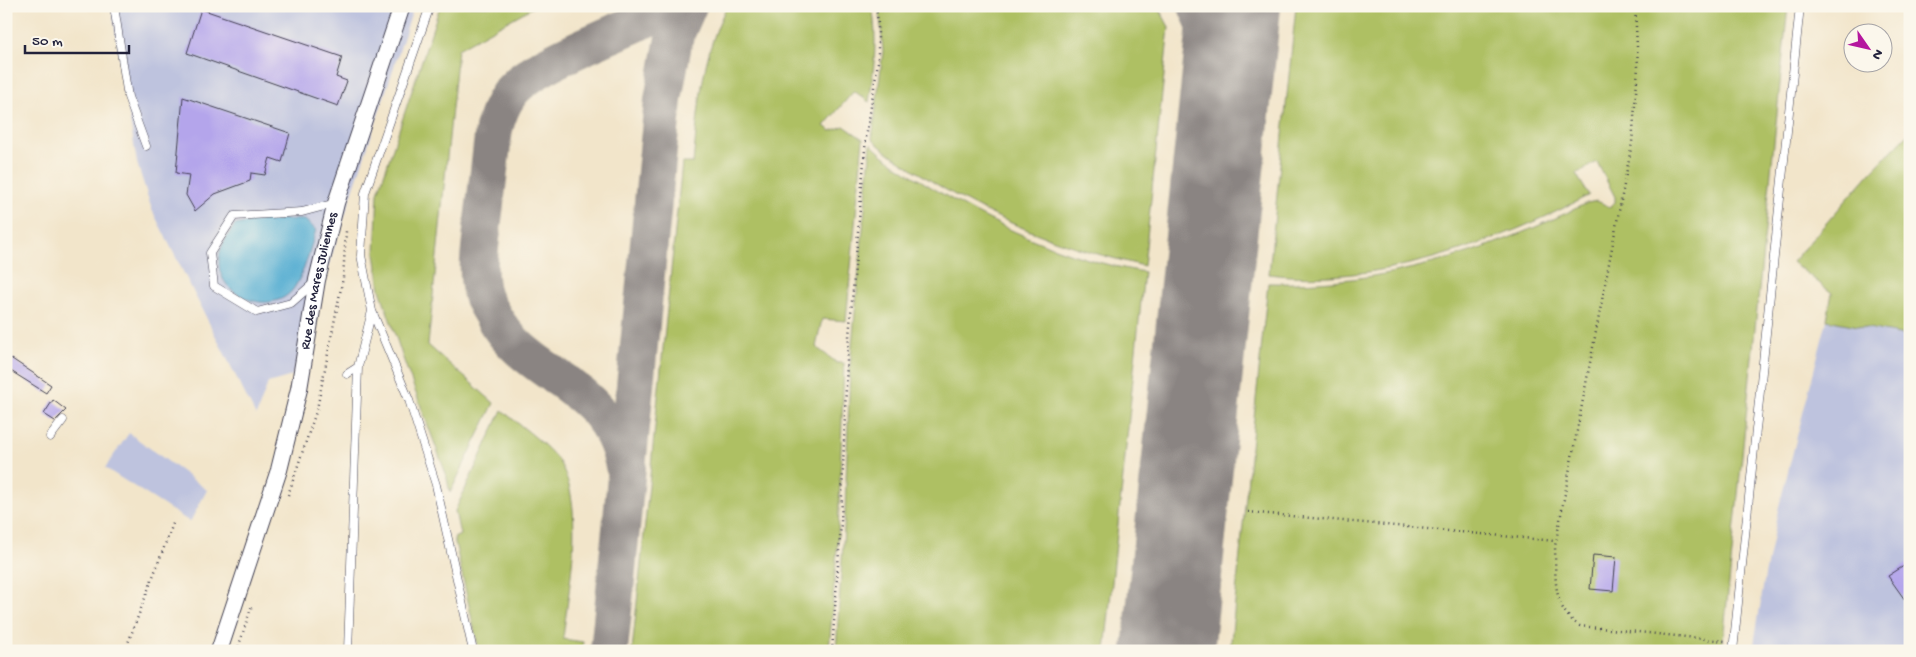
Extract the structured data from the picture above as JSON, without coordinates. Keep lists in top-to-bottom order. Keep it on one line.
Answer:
{"streets":{"street":["Rue des Mares Juliennes"]},"scale_bar":"50 m","north":"bottom right"}
